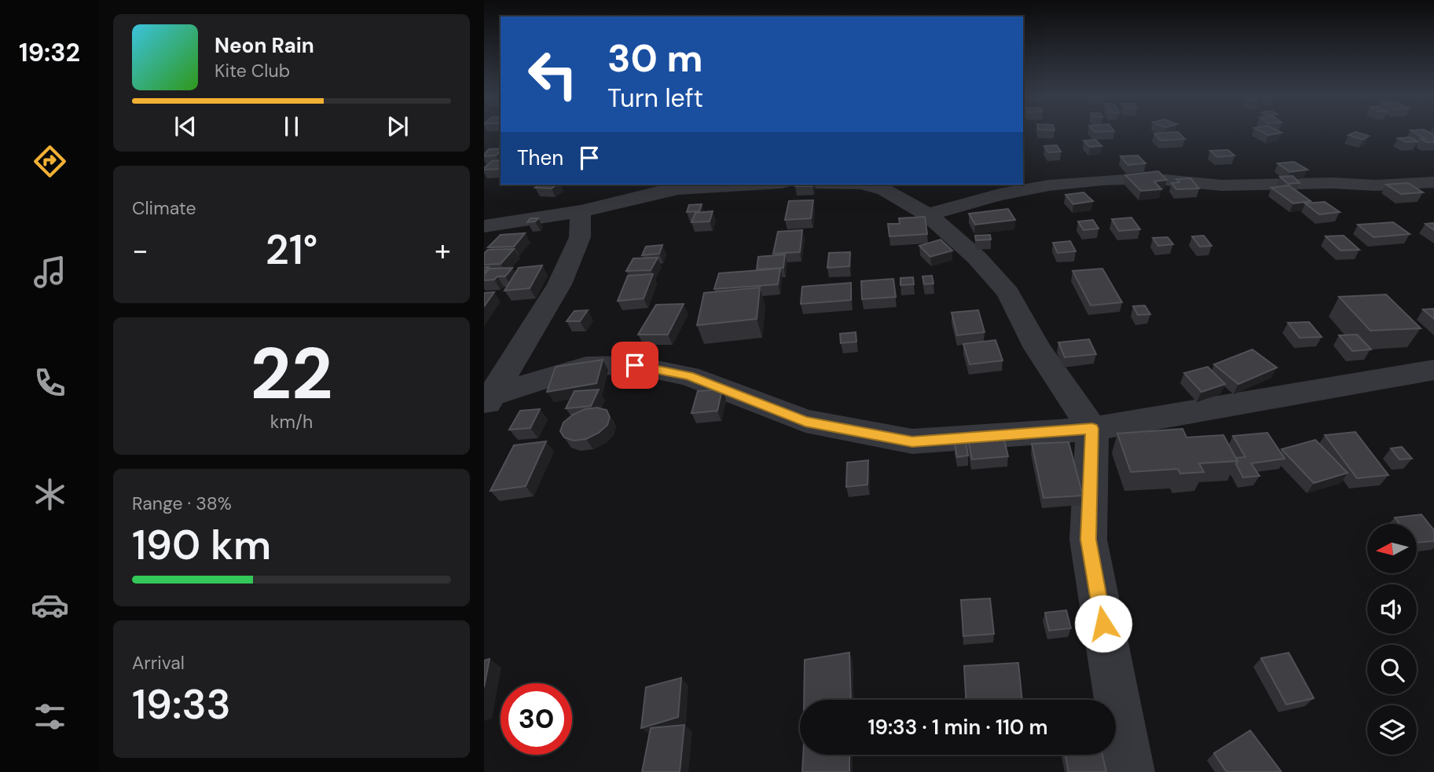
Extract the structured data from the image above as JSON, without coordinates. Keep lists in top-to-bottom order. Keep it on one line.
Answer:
{"north":"left","page":{"tabs":"19:32","turn":["30 m","Turn left"],"song":["Neon Rain","Kite Club"],"then":"Then","tile":["Climate",["22","km/h"],["Range · 38%","190 km"],["Arrival","19:33"]],"heat":["−","21°","+"],"limit":"30","trip":"19:33 · 1 min · 110 m"}}
